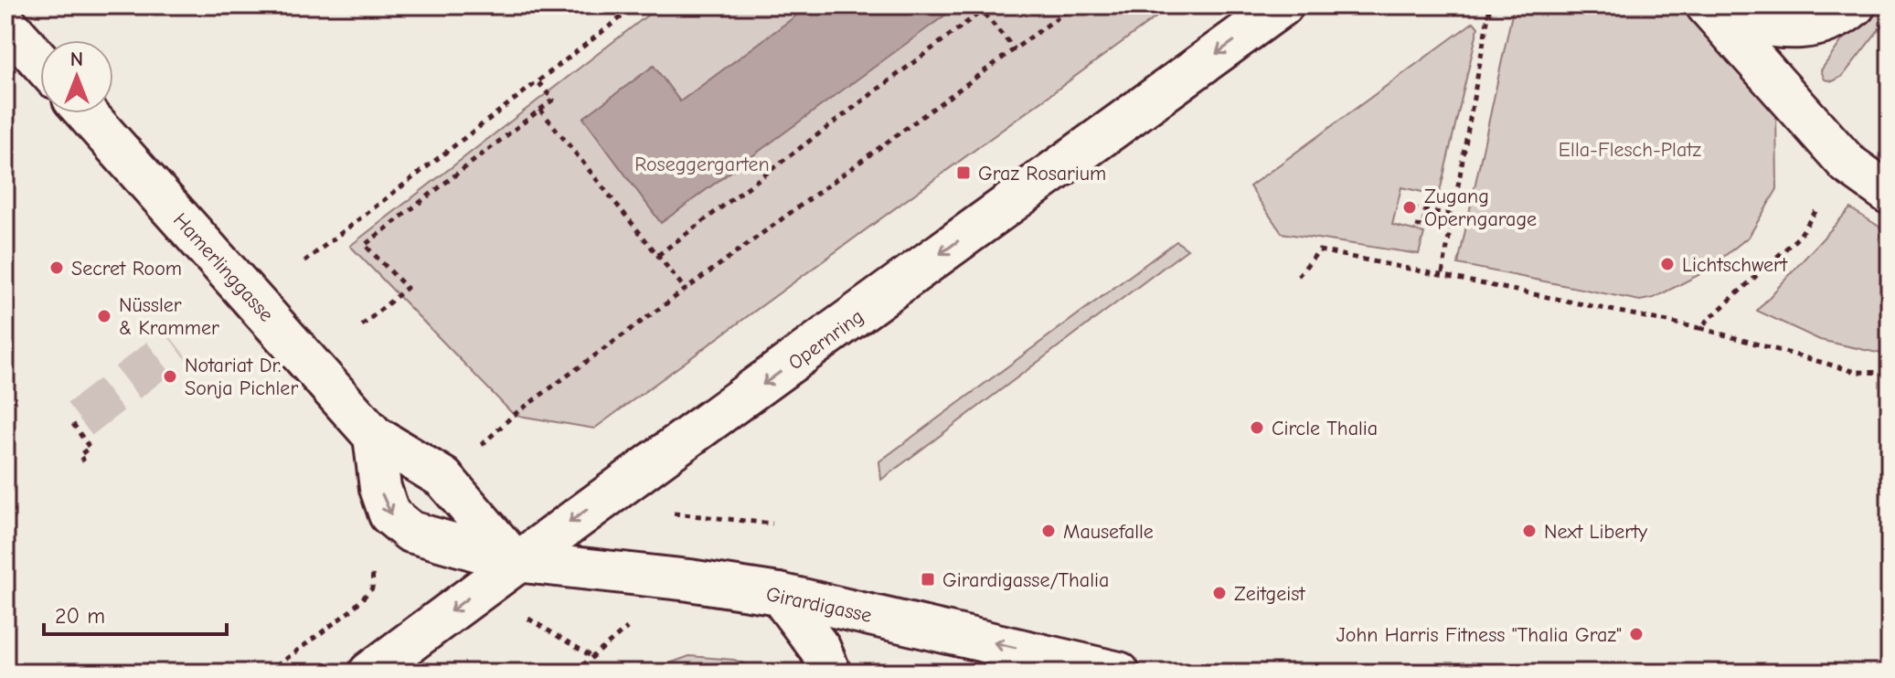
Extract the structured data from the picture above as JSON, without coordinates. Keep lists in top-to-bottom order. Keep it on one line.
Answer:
{"streets":{"street":["Hamerlinggasse","Opernring","Girardigasse"]},"crossings":[["Hamerlinggasse","Opernring"],["Hamerlinggasse","Girardigasse"],["Opernring","Girardigasse"]],"one_way":["Opernring","Girardigasse"],"parks":["Ella-Flesch-Platz","Roseggergarten"],"places":{"transit":["Graz Rosarium","Girardigasse/Thalia"],"other":["Zugang Operngarage","Lichtschwert","Secret Room","Nüssler & Krammer","Notariat Dr. Sonja Pichler","Circle Thalia","Mausefalle","Next Liberty","Zeitgeist","John Harris Fitness \"Thalia Graz\""]},"scale_bar":"20 m","north":"top"}
